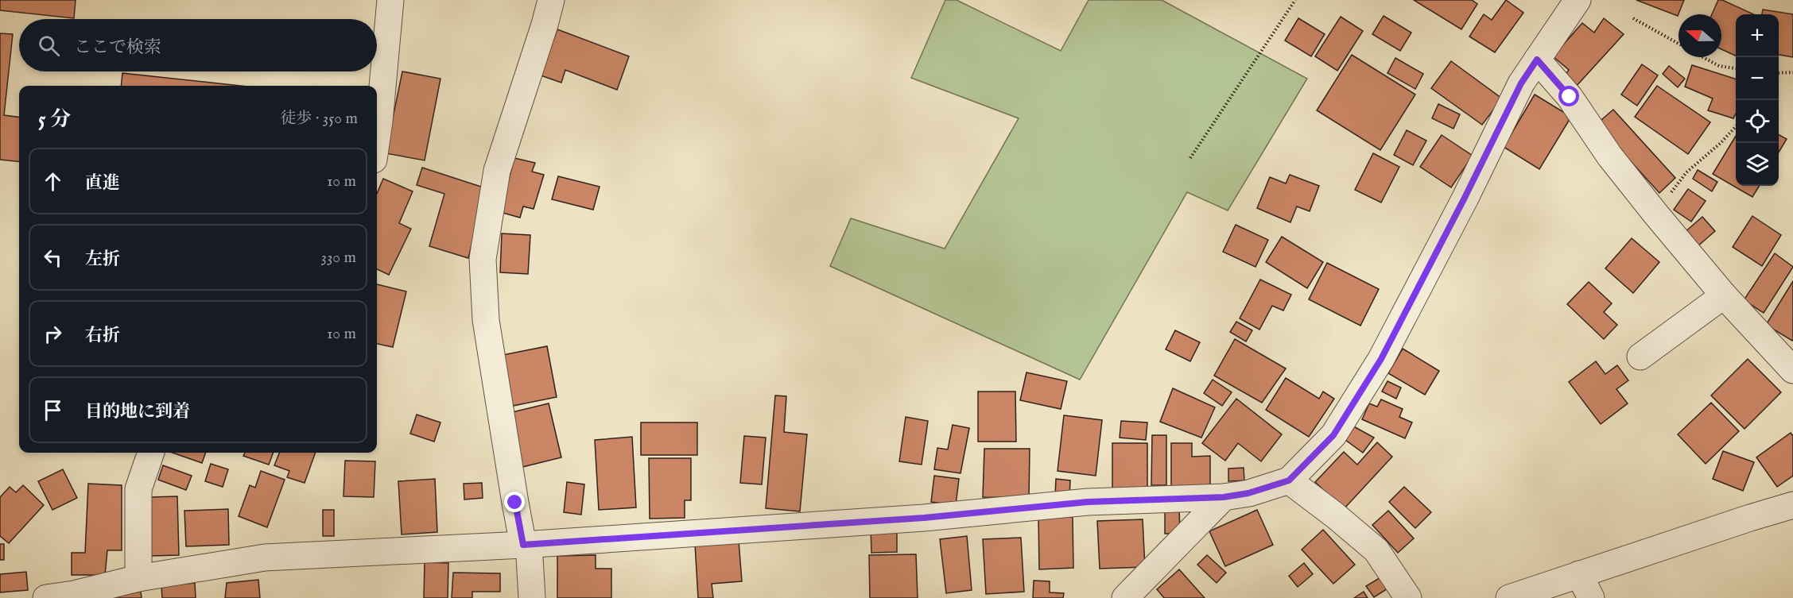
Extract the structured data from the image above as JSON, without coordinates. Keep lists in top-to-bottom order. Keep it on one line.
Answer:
{"north":"left","page":{"map_buttons":["+","−"],"search":"ここで検索","heading":["5 分","徒歩 · 350 m"],"list":[["直進","10 m"],["左折","330 m"],["右折","10 m"],"目的地に到着"]}}
